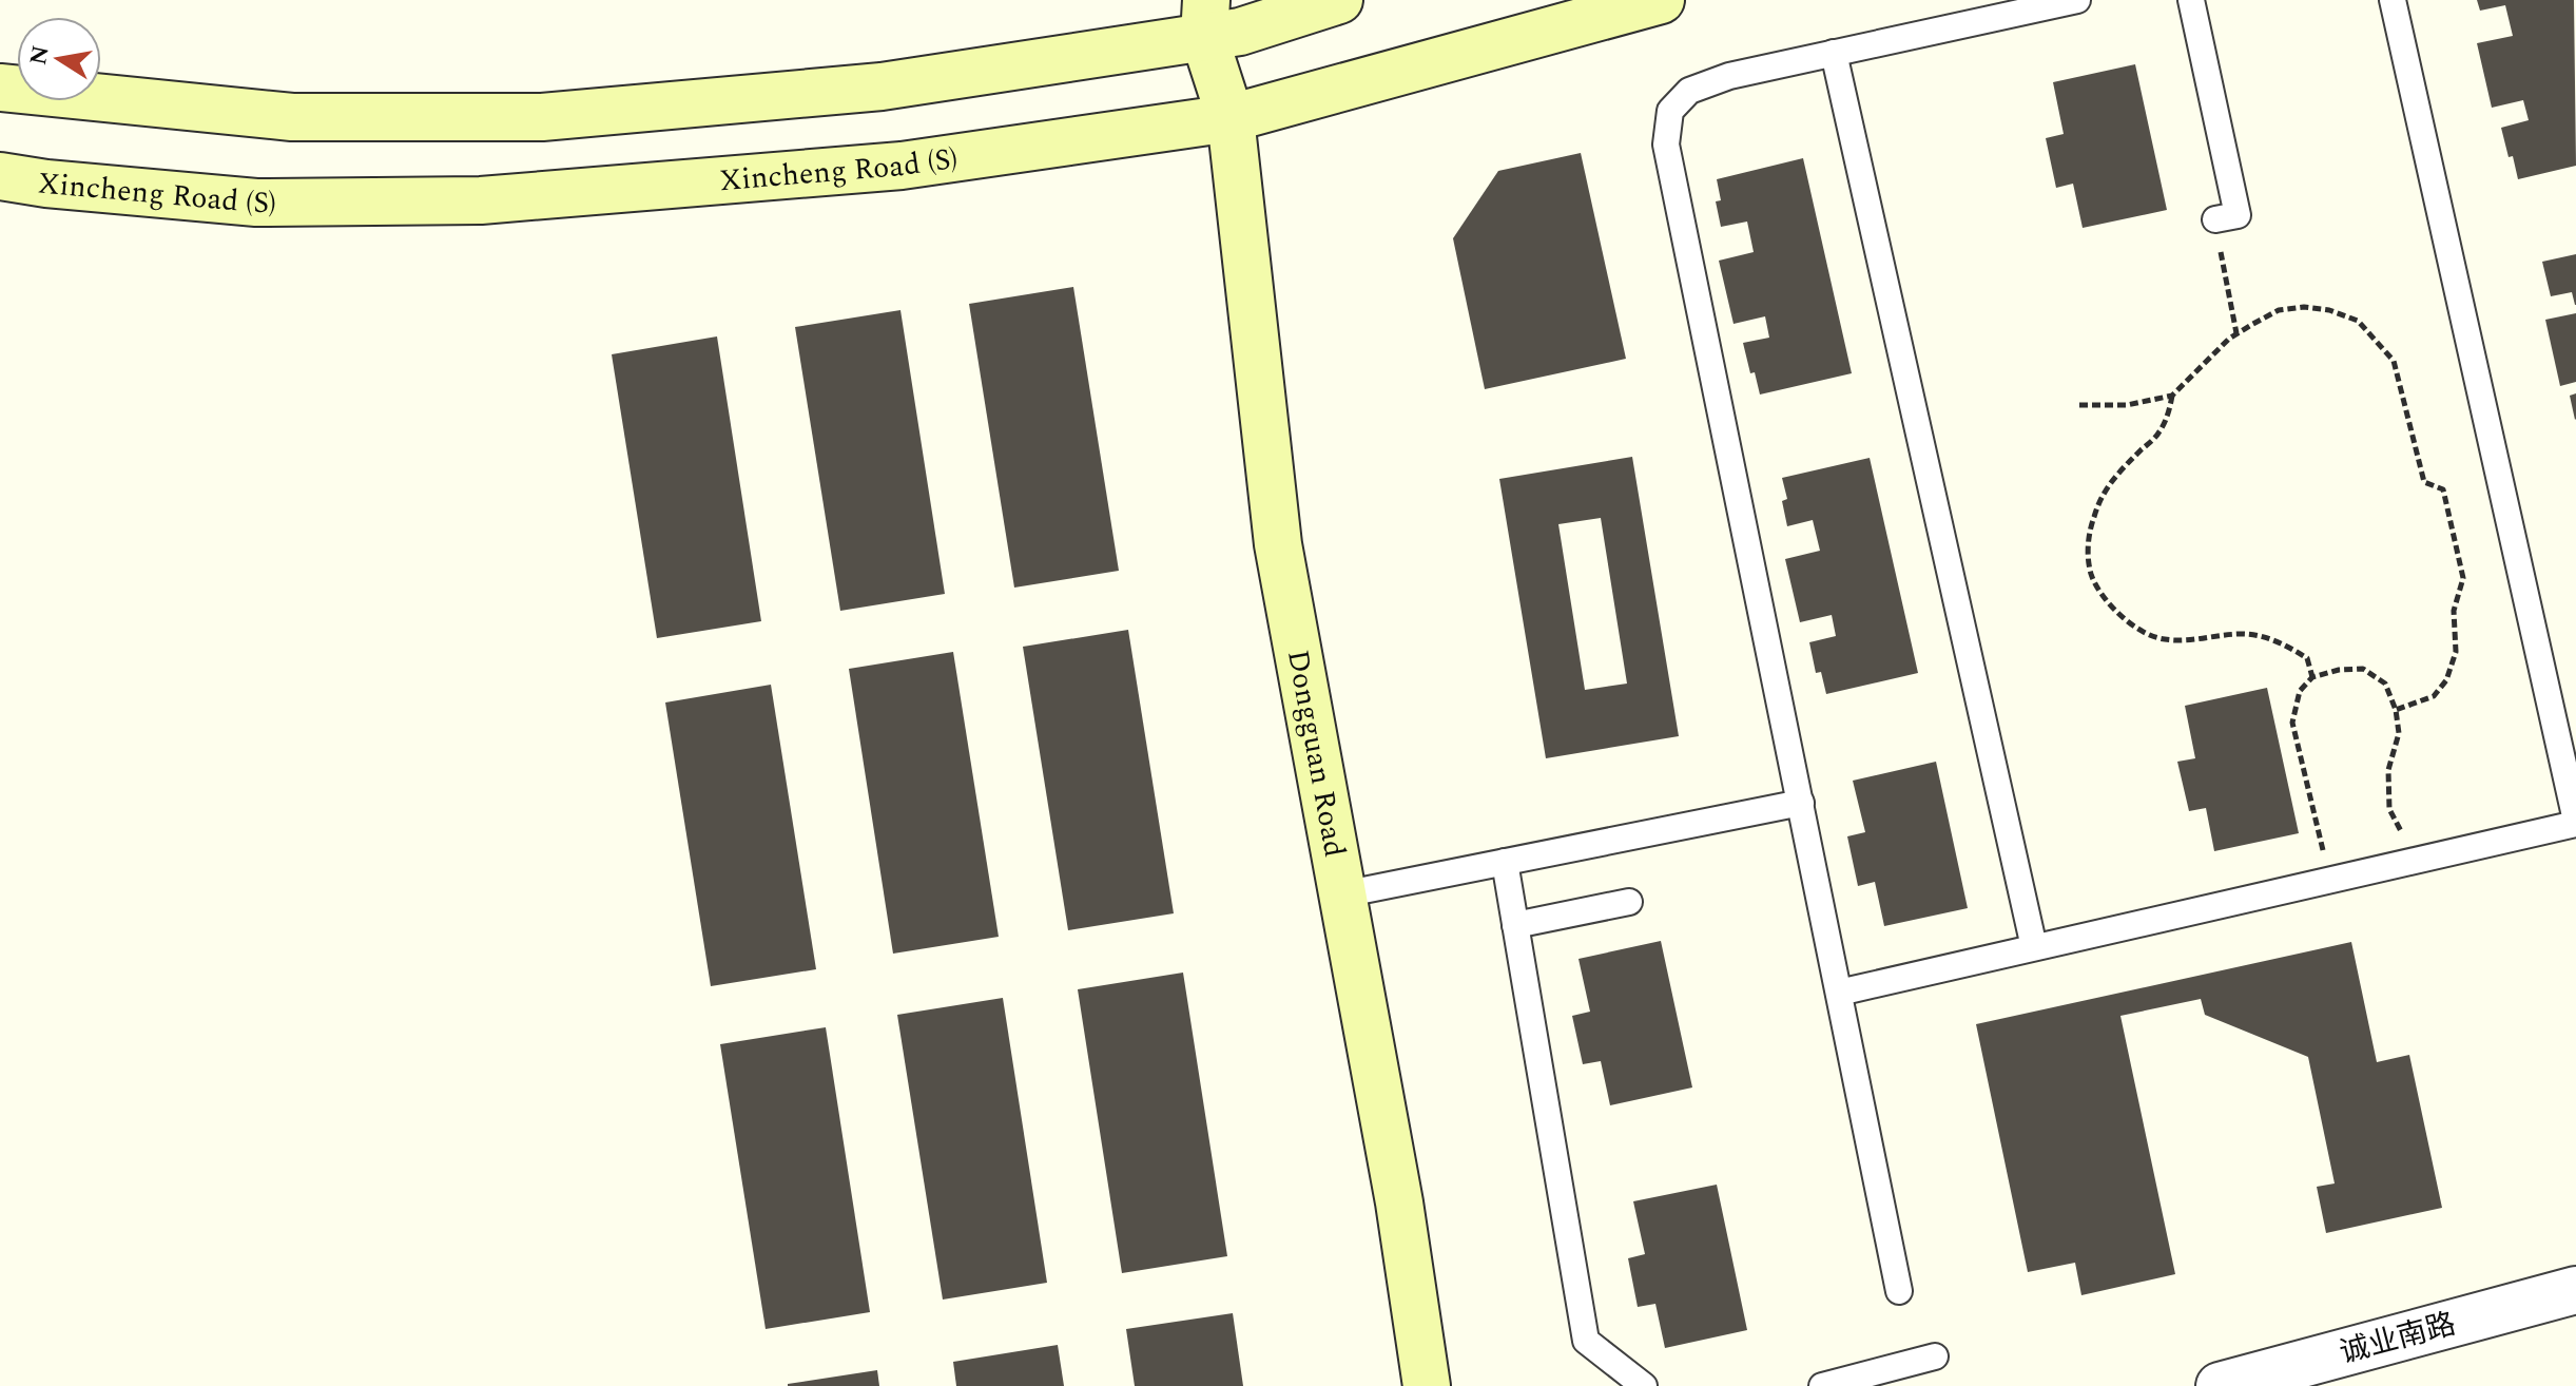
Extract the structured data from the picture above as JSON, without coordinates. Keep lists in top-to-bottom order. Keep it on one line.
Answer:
{"streets":{"main road":["Xincheng Road (S)","Dongguan Road"],"street":["诚业南路"]},"crossings":[["Xincheng Road (S)","Dongguan Road"]],"north":"left"}
